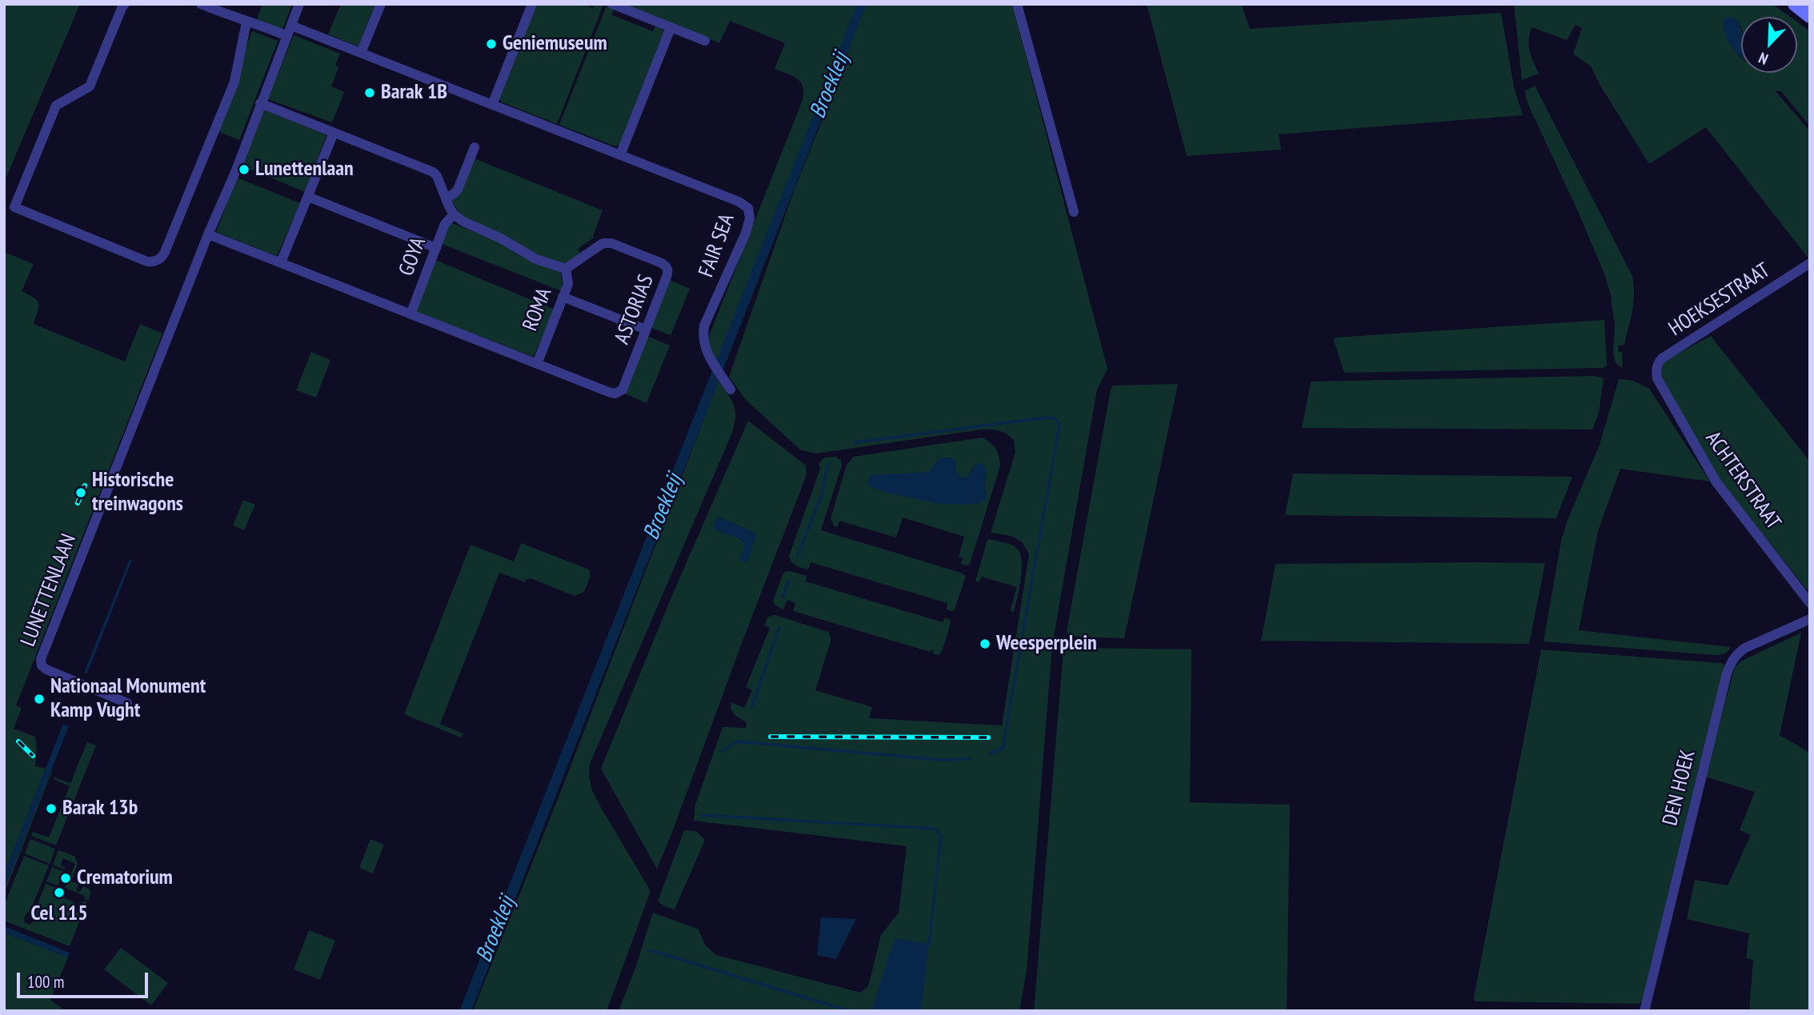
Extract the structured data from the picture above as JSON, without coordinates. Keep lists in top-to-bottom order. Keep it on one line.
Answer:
{"streets":{"street":["FAIR SEA","GOYA","HOEKSESTRAAT","ROMA","ASTORIAS","ACHTERSTRAAT","LUNETTENLAAN","DEN HOEK"]},"crossings":[["GOYA","ASTORIAS"],["HOEKSESTRAAT","ACHTERSTRAAT"],["ROMA","ASTORIAS"],["ASTORIAS","LUNETTENLAAN"]],"water":["Broekleij"],"places":["Geniemuseum","Barak 1B","Lunettenlaan","Historische treinwagons","Weesperplein","Nationaal Monument Kamp Vught","Barak 13b","Crematorium","Cel 115"],"scale_bar":"100 m","north":"bottom left"}
